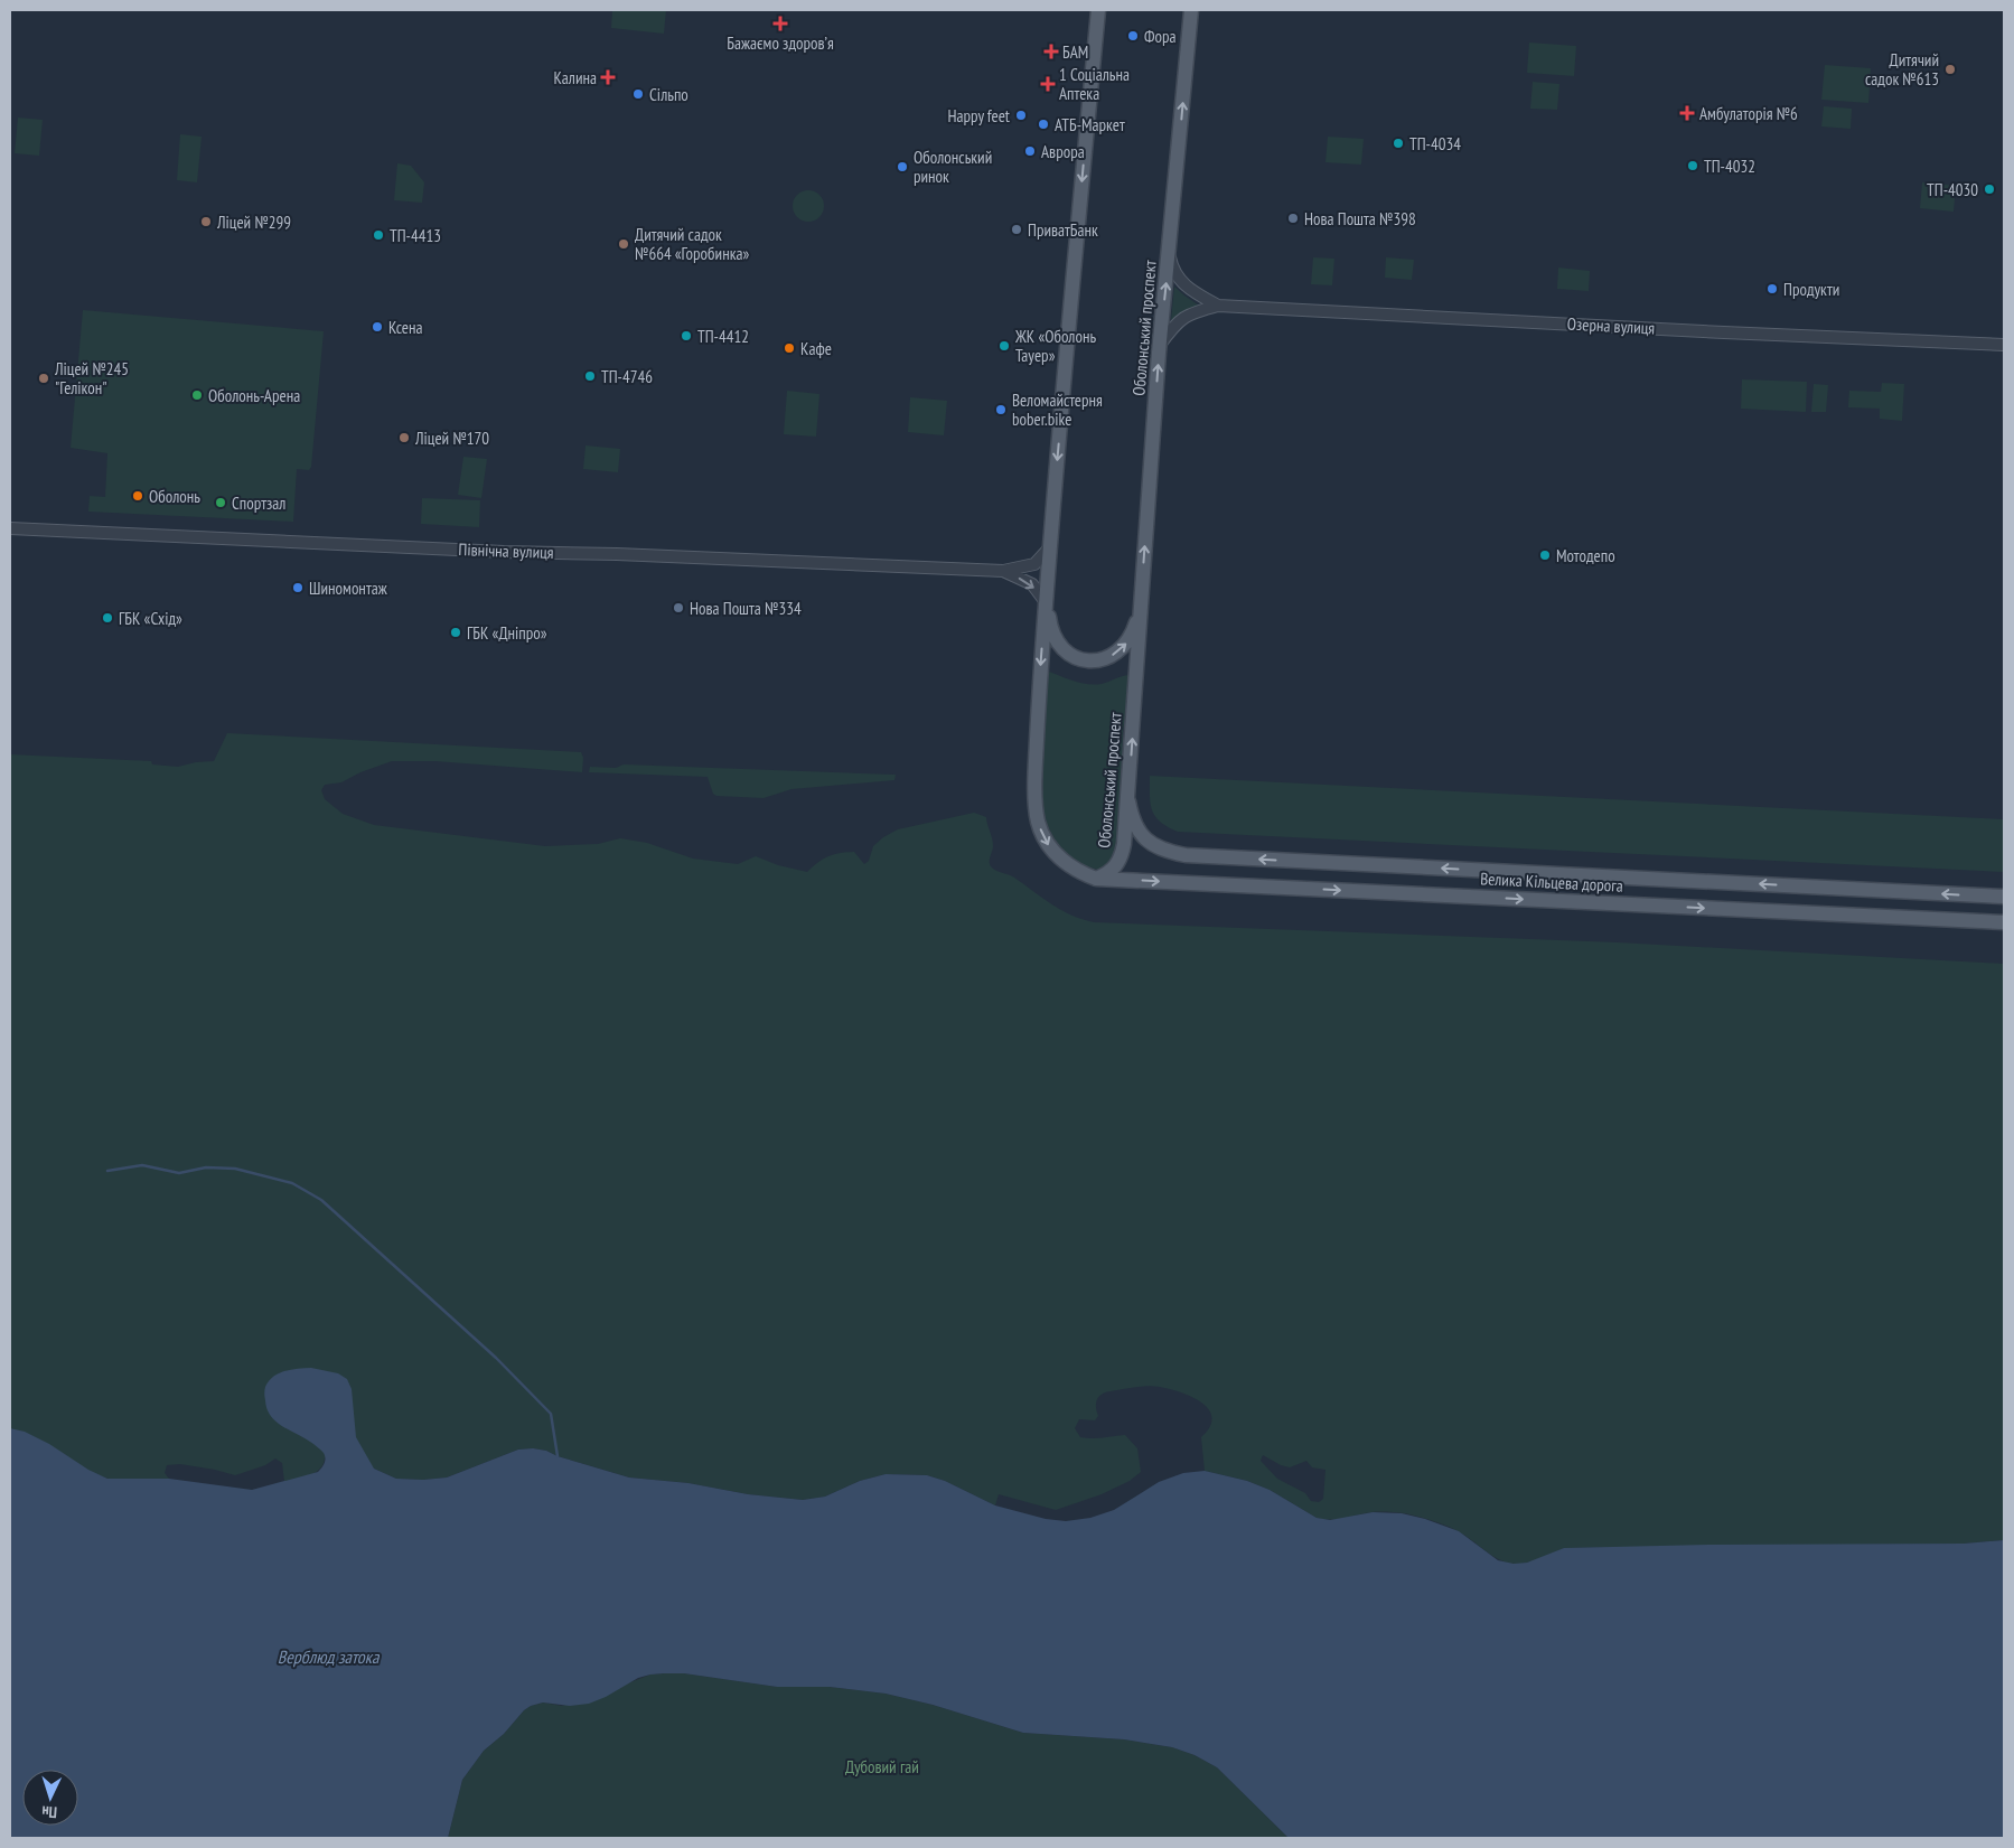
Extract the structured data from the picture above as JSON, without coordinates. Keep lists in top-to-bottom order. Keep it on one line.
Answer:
{"streets":{"main road":["Оболонський проспект","Велика Кільцева дорога"],"street":["Озерна вулиця","Північна вулиця"]},"crossings":[["Оболонський проспект","Велика Кільцева дорога"]],"water":["Верблюд затока"],"parks":["Дубовий гай"],"places":{"health":["Бажаємо здоровʼя","БАМ","Калина","1 Соціальна Аптека","Амбулаторія №6"],"other":["Фора","Дитячий садок №613","Сільпо","Happy feet","АТБ-Маркет","ТП-4034","Аврора","ТП-4032","Оболонський ринок","ТП-4030","Нова Пошта №398","Ліцей №299","ПриватБанк","ТП-4413","Дитячий садок №664 «Горобинка»","Продукти","Ксена","ТП-4412","ЖК «Оболонь Тауер»","Кафе","ТП-4746","Ліцей №245 \"Гелікон\"","Оболонь-Арена","Веломайстерня bober.bike","Ліцей №170","Оболонь","Спортзал","Мотодепо","Шиномонтаж","Нова Пошта №334","ГБК «Схід»","ГБК «Дніпро»"]},"north":"bottom"}
